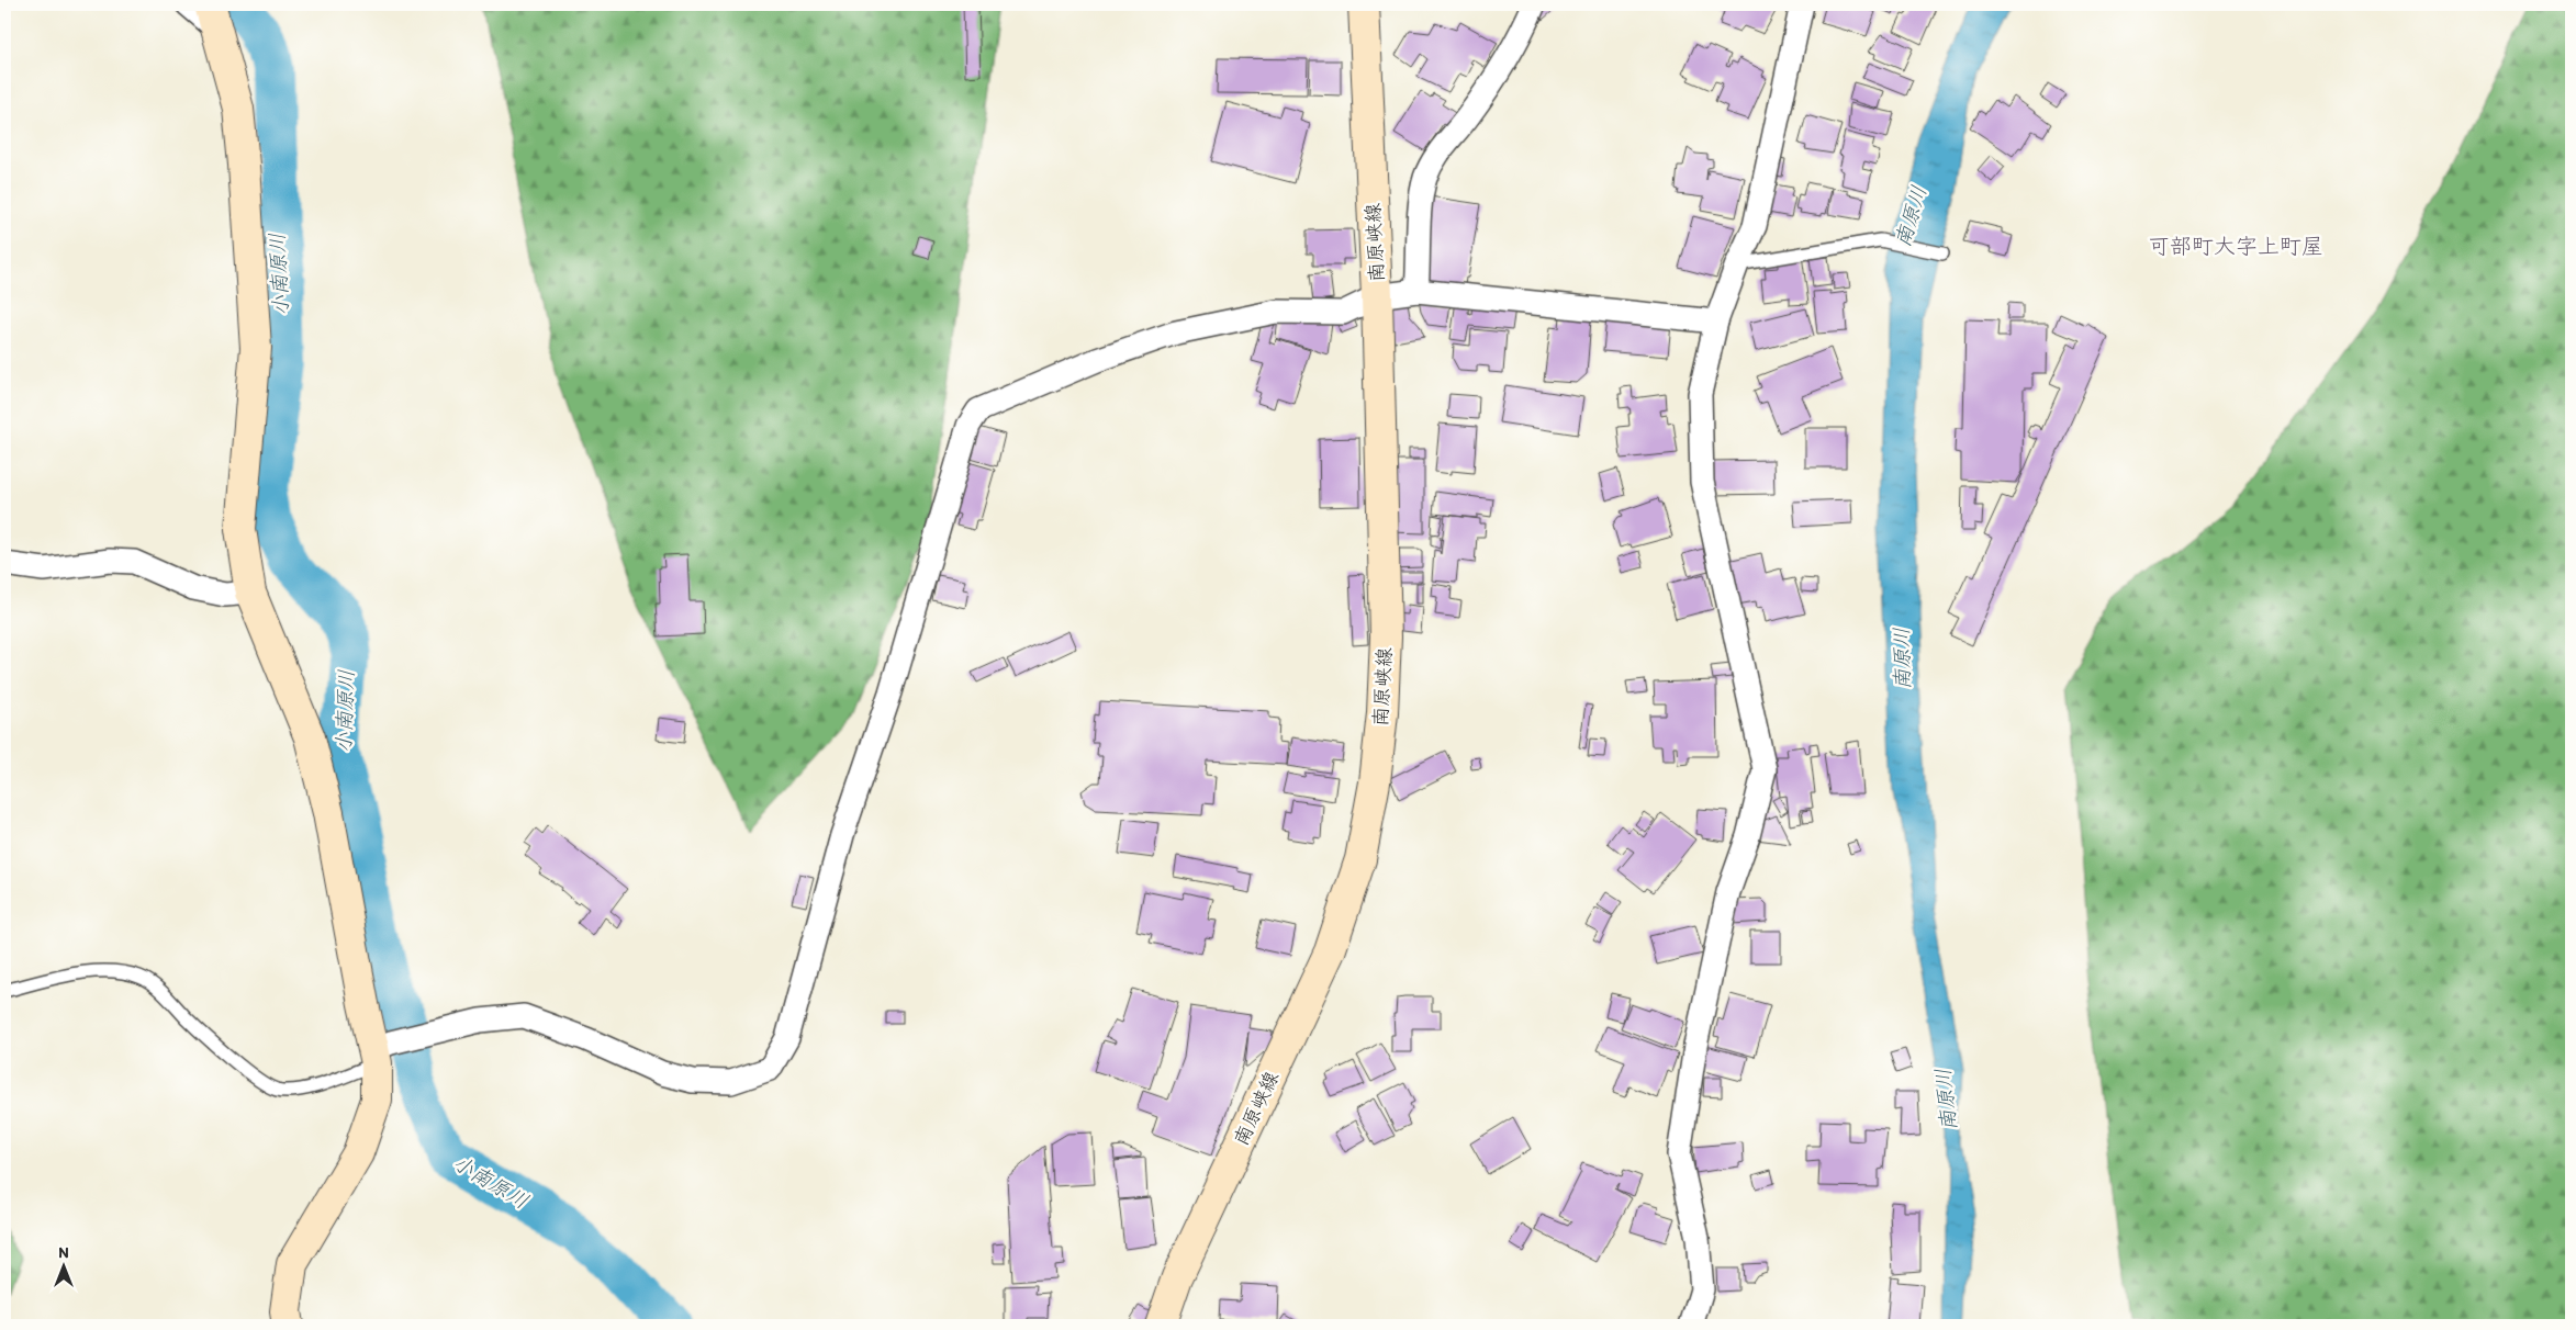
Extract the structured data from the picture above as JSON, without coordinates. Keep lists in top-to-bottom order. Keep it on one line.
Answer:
{"streets":{"main road":["南原峡線"]},"districts":["可部町大字上町屋"],"water":["南原川","小南原川"],"north":"top"}
